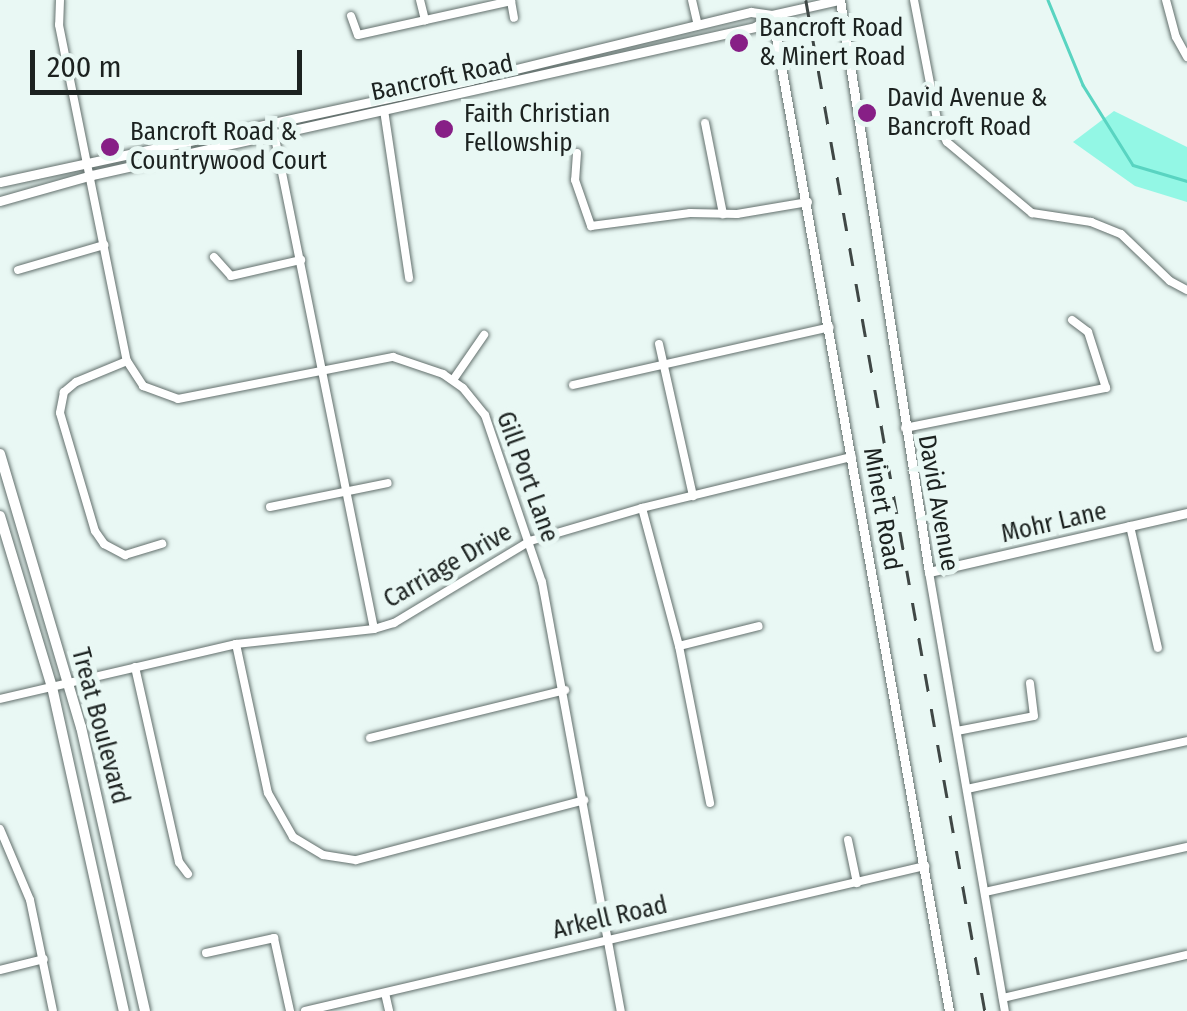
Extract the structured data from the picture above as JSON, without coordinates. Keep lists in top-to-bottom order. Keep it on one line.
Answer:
{"streets":{"main road":["Treat Boulevard"],"street":["Bancroft Road","Gill Port Lane","David Avenue","Minert Road","Mohr Lane","Carriage Drive","Arkell Road"]},"crossings":[["Bancroft Road","David Avenue"],["Bancroft Road","Minert Road"],["Gill Port Lane","Carriage Drive"],["Gill Port Lane","Arkell Road"],["David Avenue","Mohr Lane"],["Minert Road","Carriage Drive"],["Minert Road","Arkell Road"],["Carriage Drive","Treat Boulevard"]],"places":["Bancroft Road & Minert Road","David Avenue & Bancroft Road","Faith Christian Fellowship","Bancroft Road & Countrywood Court"],"scale_bar":"200 m"}
